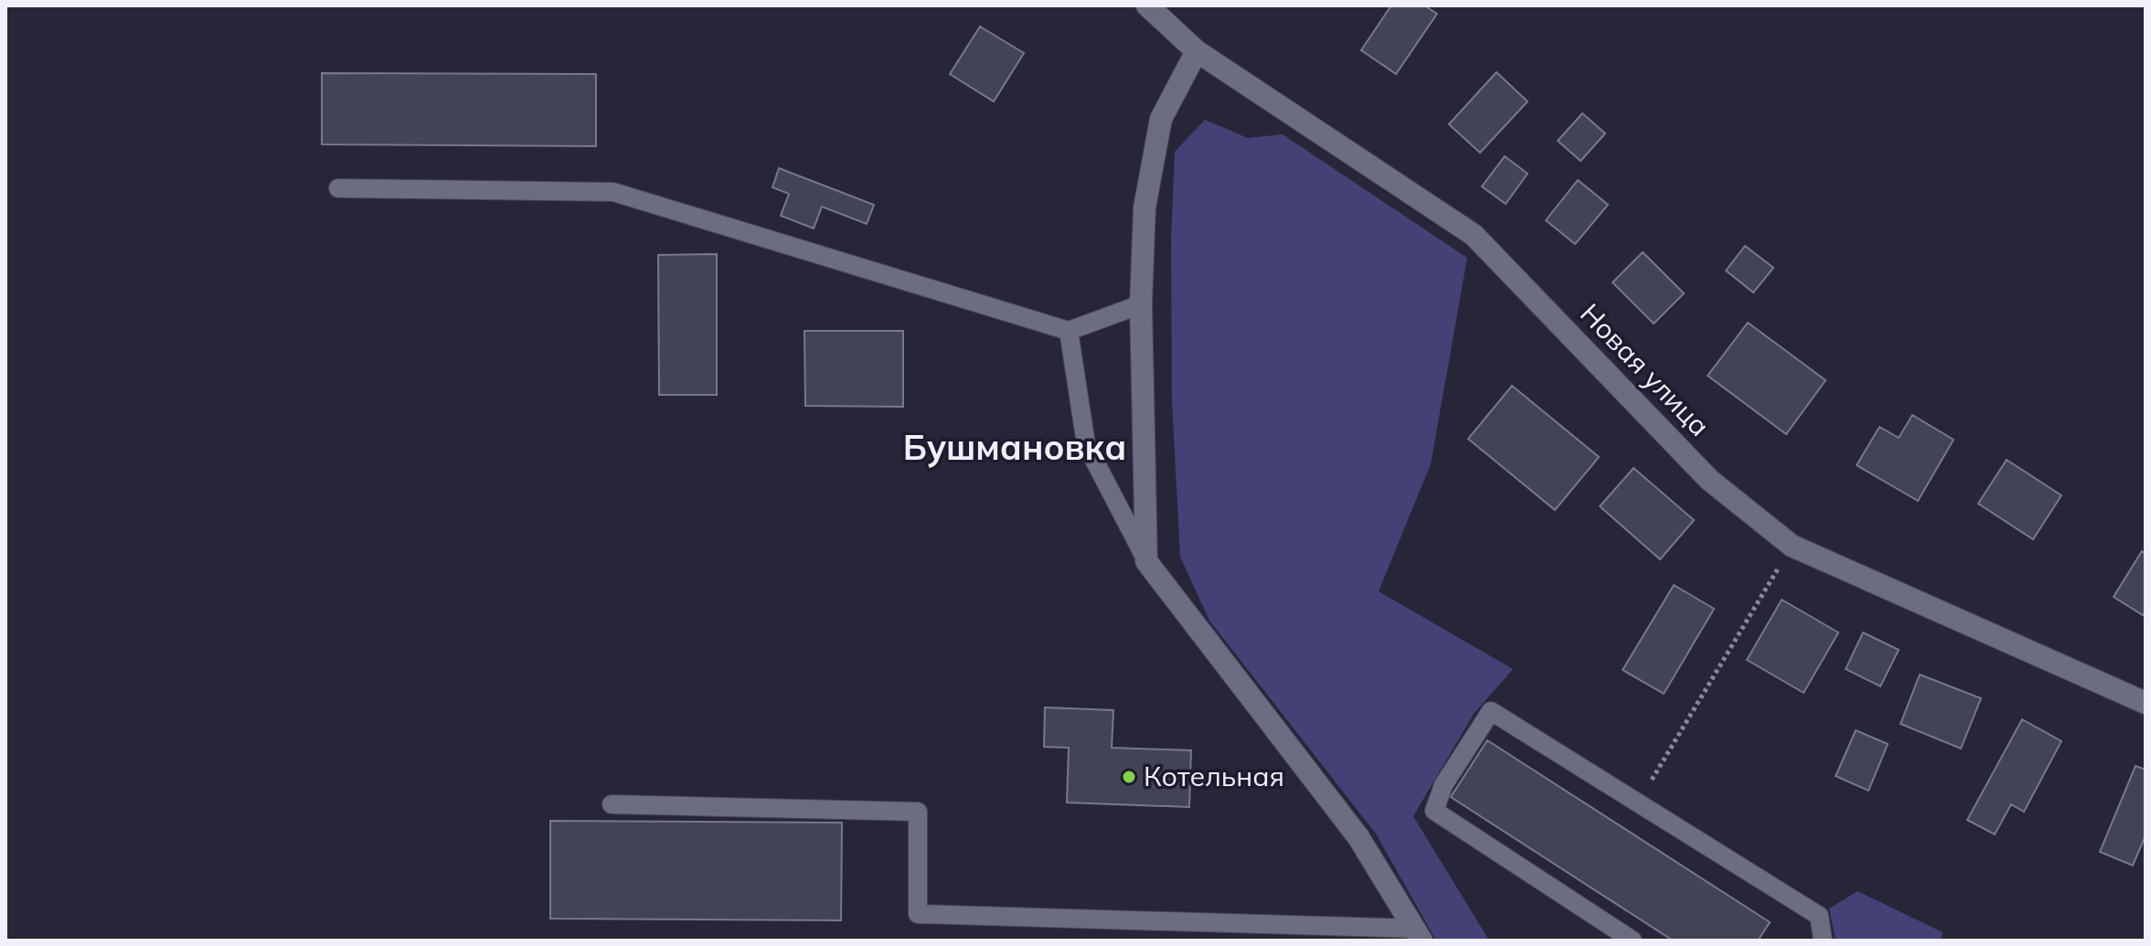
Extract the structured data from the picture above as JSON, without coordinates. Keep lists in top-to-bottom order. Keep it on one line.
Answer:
{"streets":{"street":["Новая улица"]},"districts":["Бушмановка"],"places":["Котельная"]}
